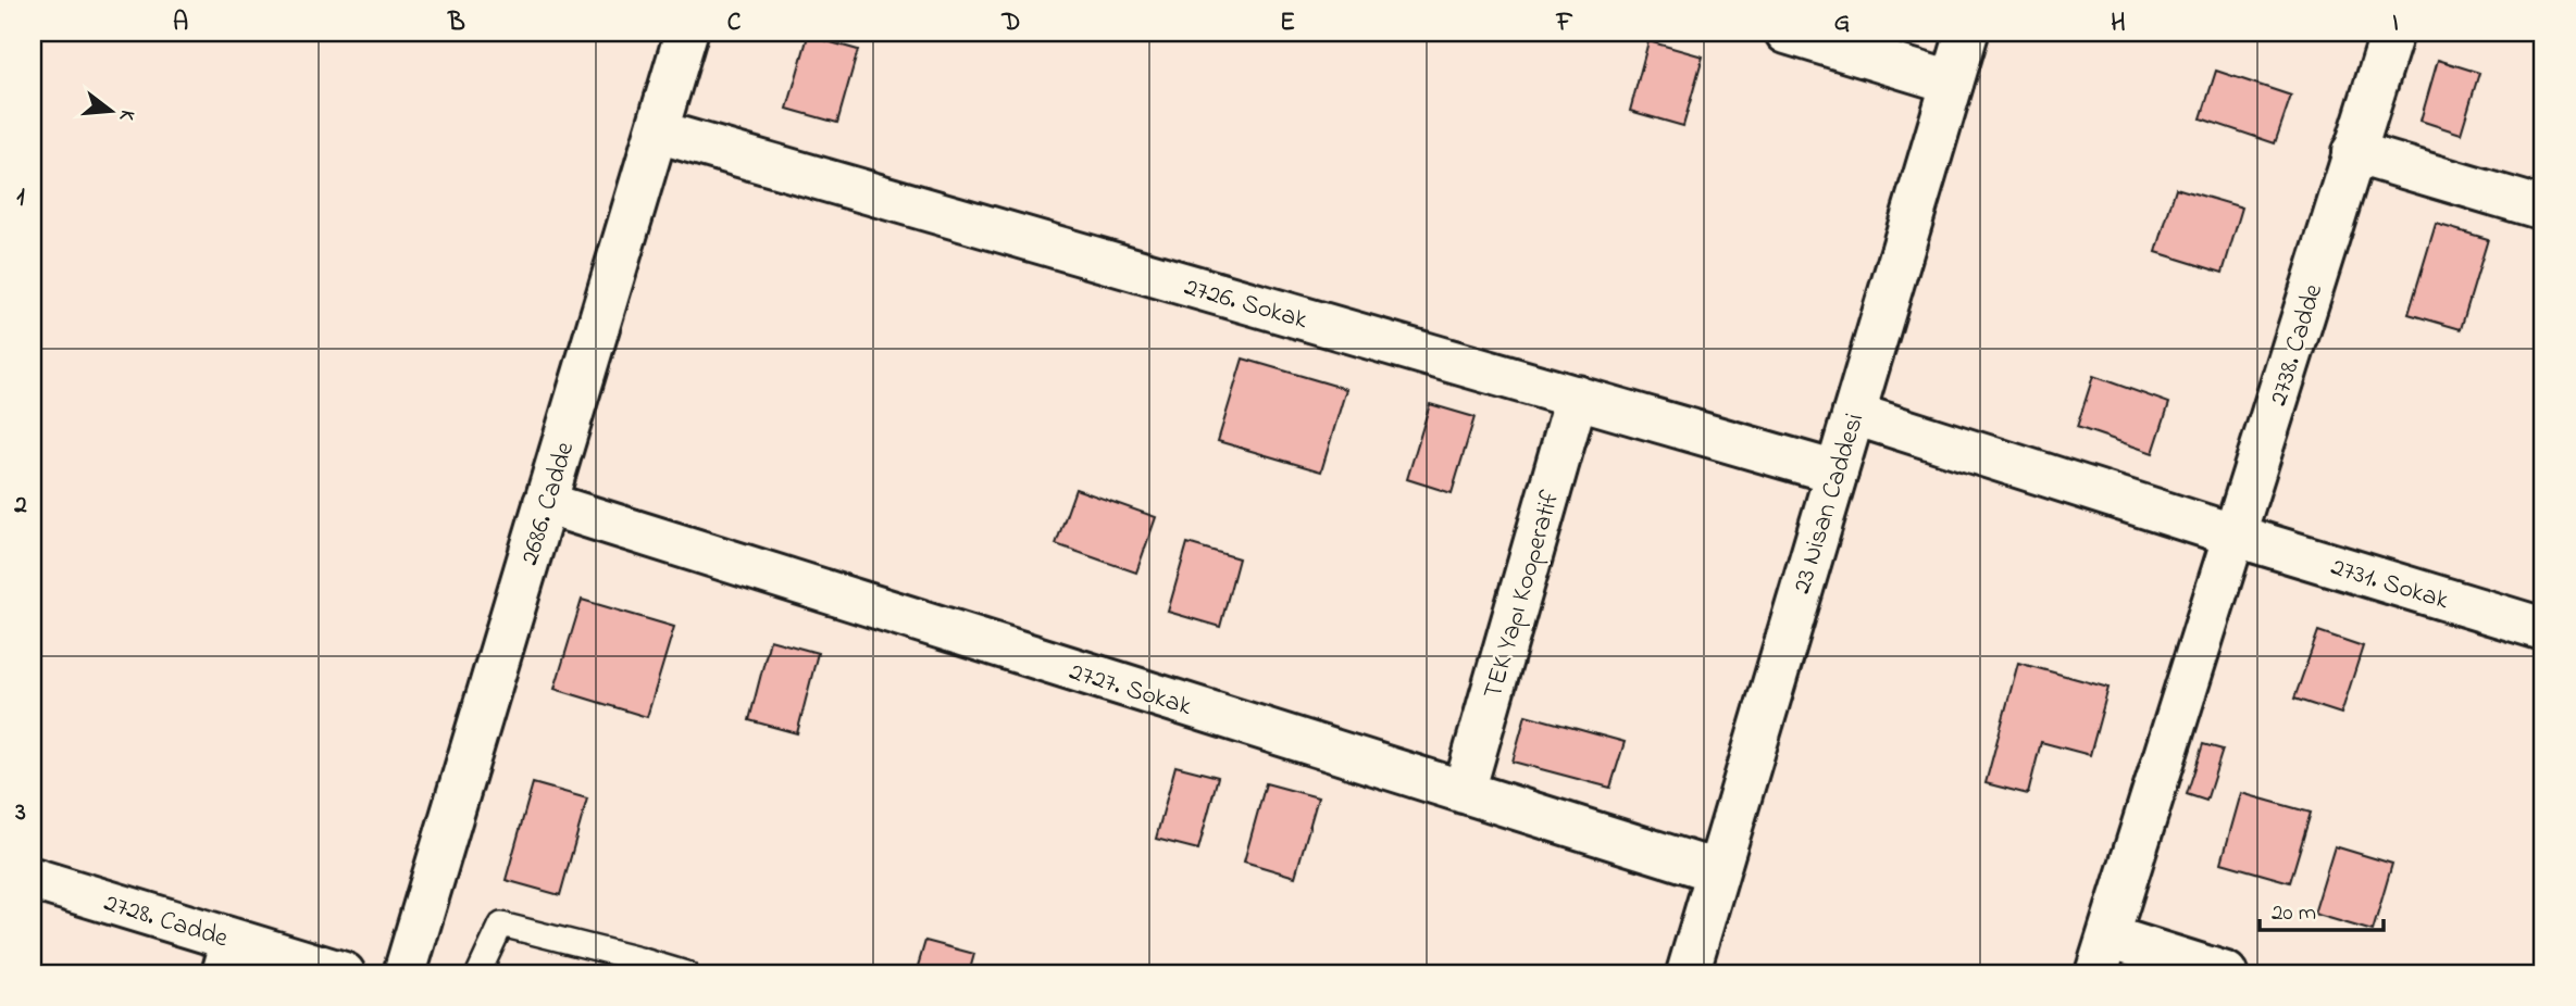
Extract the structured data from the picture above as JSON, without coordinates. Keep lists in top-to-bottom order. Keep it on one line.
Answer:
{"streets":{"street":["2726. Sokak","2738. Cadde","2686. Cadde","23 Nisan Caddesi","2731. Sokak","TEK Yapı Kooperatif","2727. Sokak","2728. Cadde"]},"crossings":[["2726. Sokak","2686. Cadde"],["2726. Sokak","23 Nisan Caddesi"],["2726. Sokak","TEK Yapı Kooperatif"],["2738. Cadde","2731. Sokak"],["2686. Cadde","2727. Sokak"],["23 Nisan Caddesi","2731. Sokak"],["23 Nisan Caddesi","2727. Sokak"],["TEK Yapı Kooperatif","2727. Sokak"]],"scale_bar":"20 m","north":"right","grid":{"columns":["A","B","C","D","E","F","G","H","I"],"rows":["1","2","3"]}}
